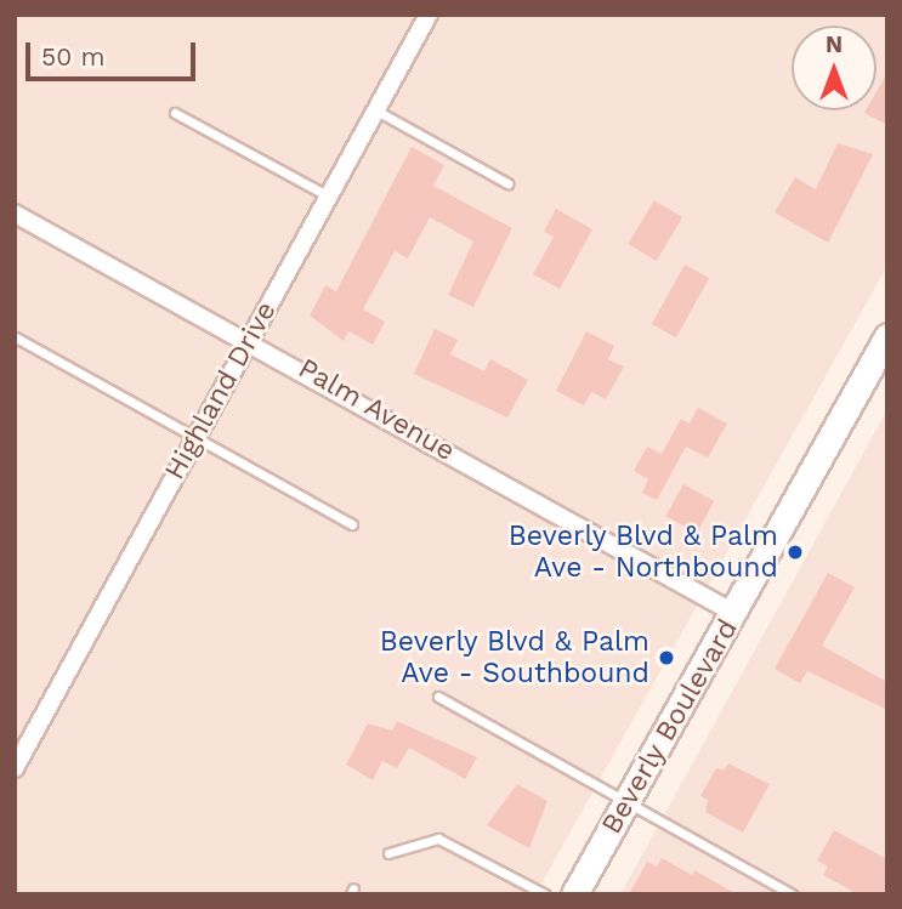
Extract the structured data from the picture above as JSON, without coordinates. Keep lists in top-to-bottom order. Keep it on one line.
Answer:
{"streets":{"main road":["Beverly Boulevard"],"street":["Highland Drive","Palm Avenue"]},"crossings":[["Highland Drive","Palm Avenue"],["Palm Avenue","Beverly Boulevard"]],"places":["Beverly Blvd & Palm Ave - Northbound","Beverly Blvd & Palm Ave - Southbound"],"scale_bar":"50 m","north":"top"}
